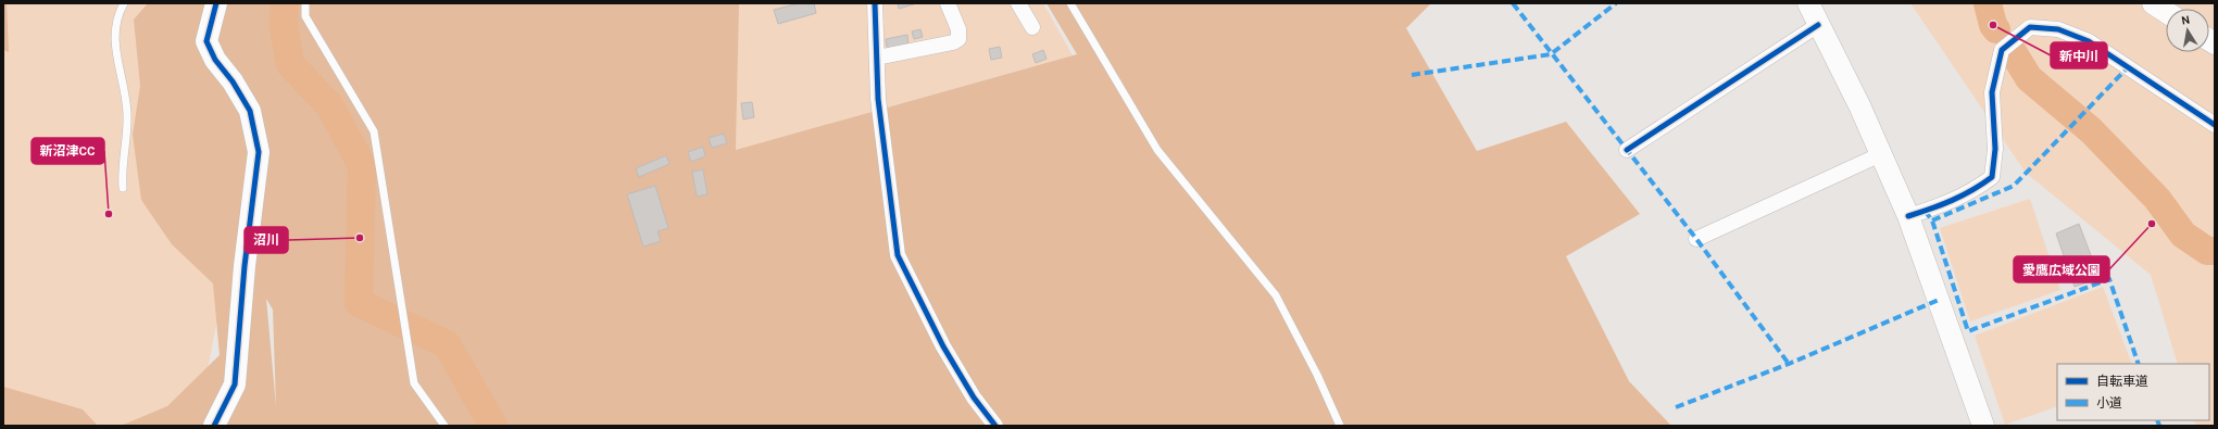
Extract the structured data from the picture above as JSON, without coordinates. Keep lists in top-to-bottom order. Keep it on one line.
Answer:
{"places":["新中川","新沼津CC","愛鷹広域公園","沼川"],"legend":["自転車道","小道"],"north":"top"}
